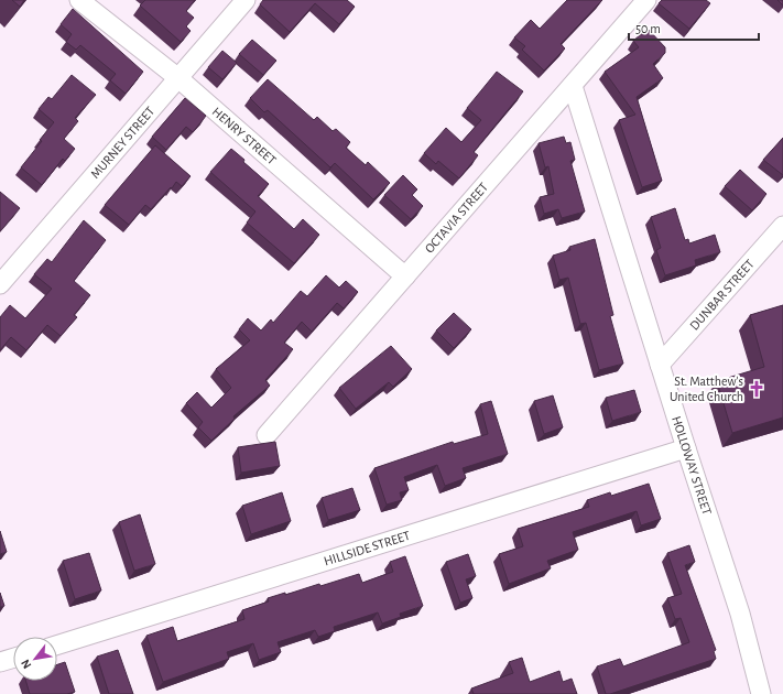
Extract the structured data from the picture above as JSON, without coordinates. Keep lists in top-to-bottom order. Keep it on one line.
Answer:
{"streets":{"street":["HENRY STREET","MURNEY STREET","OCTAVIA STREET","DUNBAR STREET","HOLLOWAY STREET","HILLSIDE STREET"]},"crossings":[["HENRY STREET","MURNEY STREET"],["HENRY STREET","OCTAVIA STREET"],["OCTAVIA STREET","HOLLOWAY STREET"],["DUNBAR STREET","HOLLOWAY STREET"],["HOLLOWAY STREET","HILLSIDE STREET"]],"places":{"church":["St. Matthew's United Church"]},"scale_bar":"50 m","north":"bottom left"}
